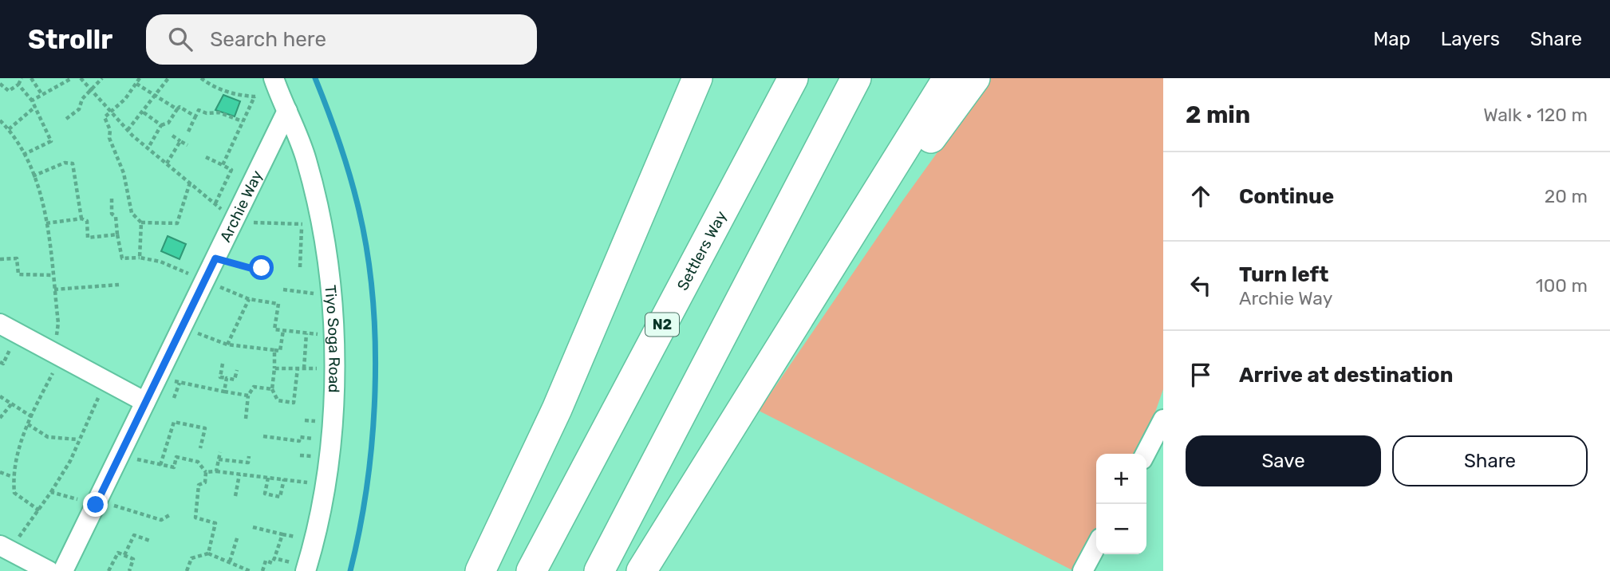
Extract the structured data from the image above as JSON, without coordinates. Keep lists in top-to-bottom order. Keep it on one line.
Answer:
{"streets":{"highway":["Settlers Way","N2"],"street":["Archie Way","Tiyo Soga Road"]},"crossings":[["Archie Way","Tiyo Soga Road"]],"page":{"header":"Strollr","search":"Search here","nav":["Map","Layers","Share"],"heading":["2 min","Walk · 120 m"],"list":[["Continue","20 m"],["Turn left","Archie Way","100 m"],"Arrive at destination"],"buttons":["Save","Share"],"map_buttons":["+","−"]}}
